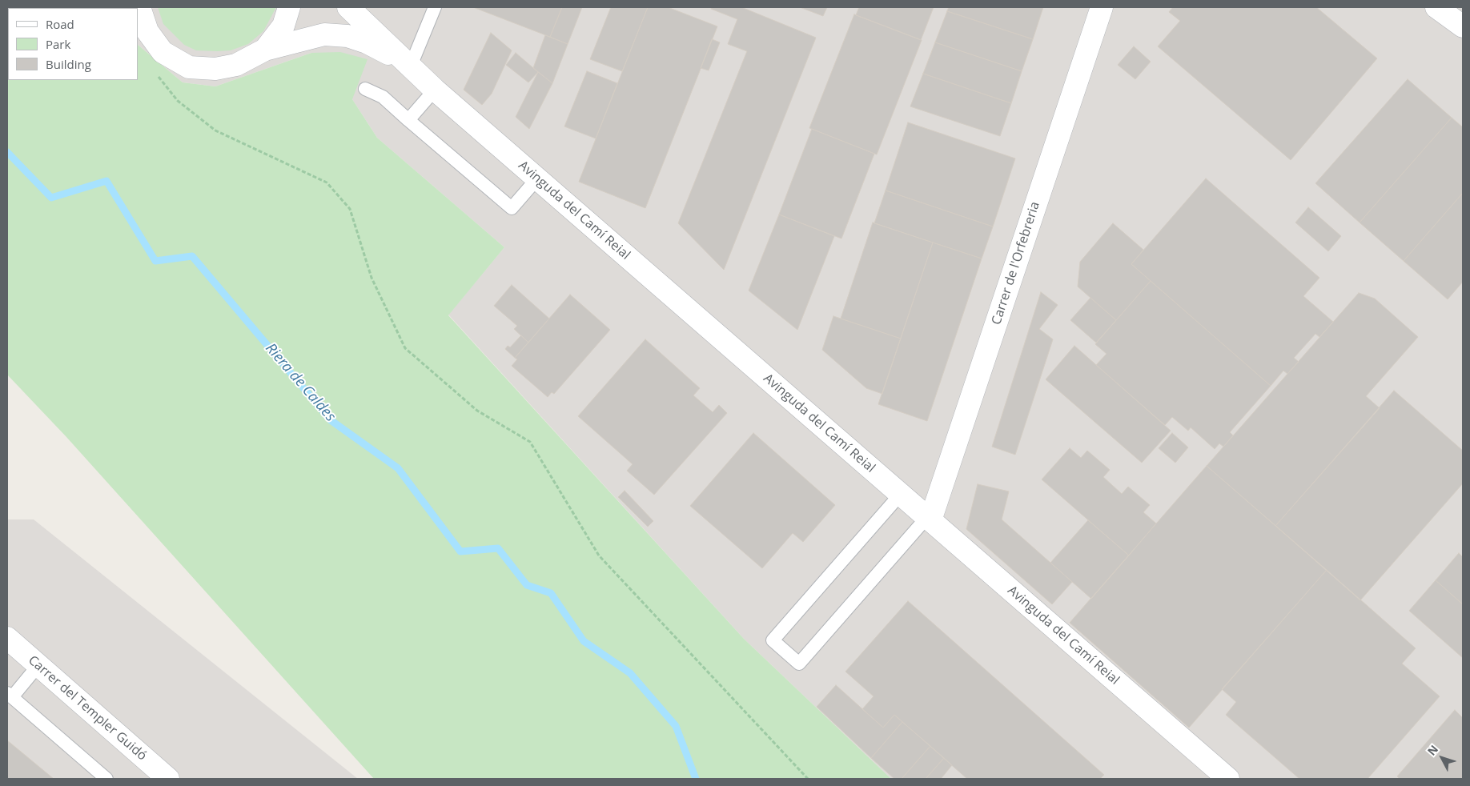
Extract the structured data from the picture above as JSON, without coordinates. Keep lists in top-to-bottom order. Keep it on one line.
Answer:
{"streets":{"street":["Avinguda del Camí Reial","Carrer de l'Orfebreria","Carrer del Templer Guidó"]},"crossings":[["Avinguda del Camí Reial","Carrer de l'Orfebreria"]],"water":["Riera de Caldes"],"legend":["Road","Park","Building"],"north":"top left"}
